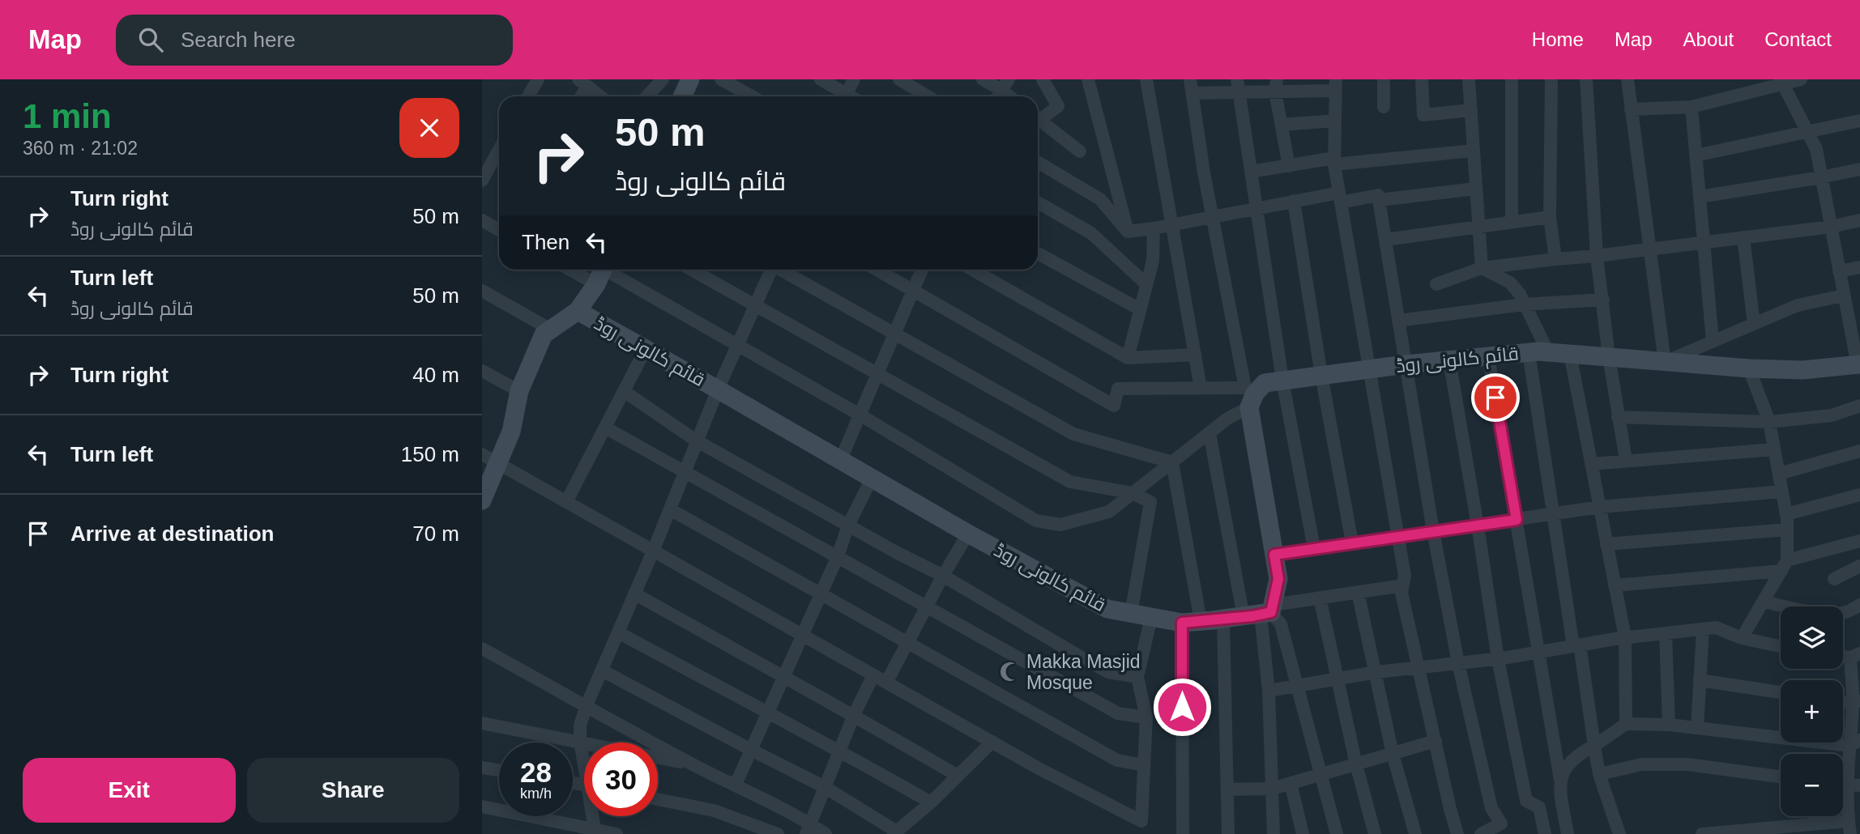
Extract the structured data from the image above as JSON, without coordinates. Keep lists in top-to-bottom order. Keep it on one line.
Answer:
{"streets":{"street":["قائم کالونی روڈ"]},"places":{"mosque":["Makka Masjid Mosque"]},"page":{"header":"Map","search":"Search here","nav":["Home","Map","About","Contact"],"heading":["1 min","360 m · 21:02"],"turn":["50 m","قائم کالونی روڈ"],"list":[{"name":"Turn right","note":"قائم کالونی روڈ","value":"50 m"},{"name":"Turn left","note":"قائم کالونی روڈ","value":"50 m"},{"name":"Turn right","value":"40 m"},{"name":"Turn left","value":"150 m"},{"name":"Arrive at destination","value":"70 m"}],"then":"Then","map_buttons":["+","−"],"speed":"28 km/h","limit":"30","buttons":["Exit","Share"]}}
